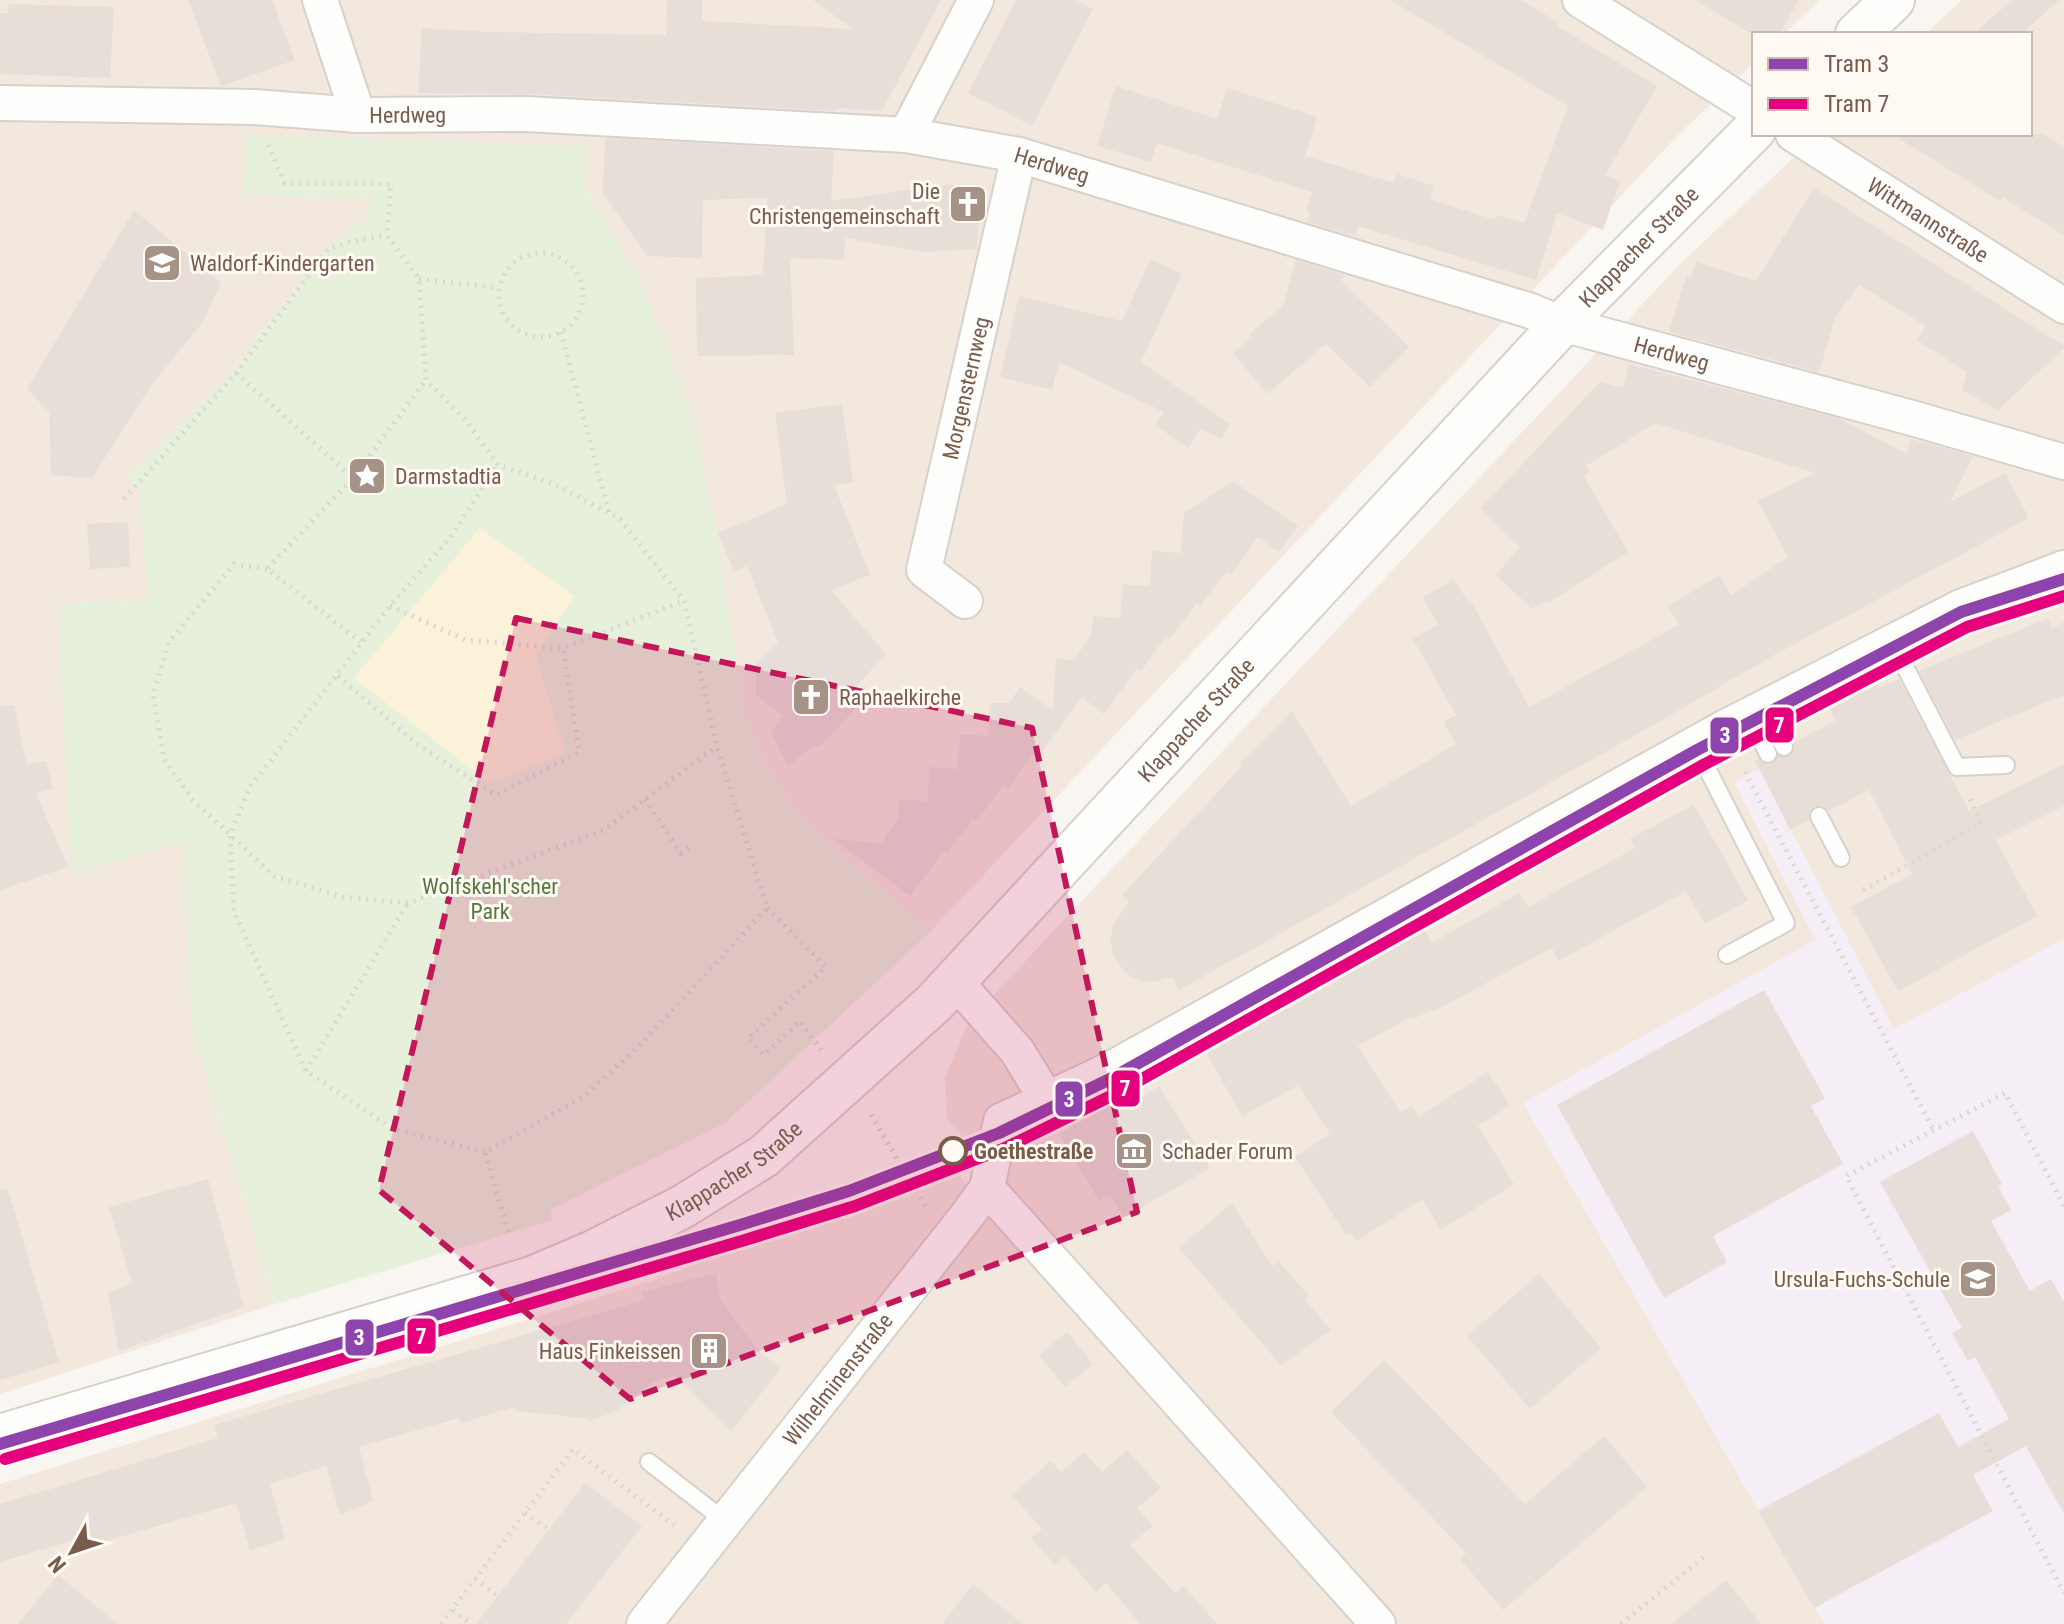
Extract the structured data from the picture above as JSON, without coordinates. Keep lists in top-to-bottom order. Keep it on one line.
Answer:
{"streets":{"street":["Herdweg","Wittmannstraße","Klappacher Straße","Morgensternweg","Wilhelminenstraße"]},"crossings":[["Herdweg","Klappacher Straße"],["Herdweg","Morgensternweg"]],"parks":["Wolfskehl'scher Park"],"places":{"church":["Die Christengemeinschaft","Raphaelkirche"],"school or university":["Waldorf-Kindergarten","Ursula-Fuchs-Schule"],"place":["Darmstadtia"],"other":["Goethestraße"],"museum":["Schader Forum"],"building":["Haus Finkeissen"]},"lines":["tram line 3","tram line 7"],"legend":["Tram 3","Tram 7"],"north":"bottom left"}
